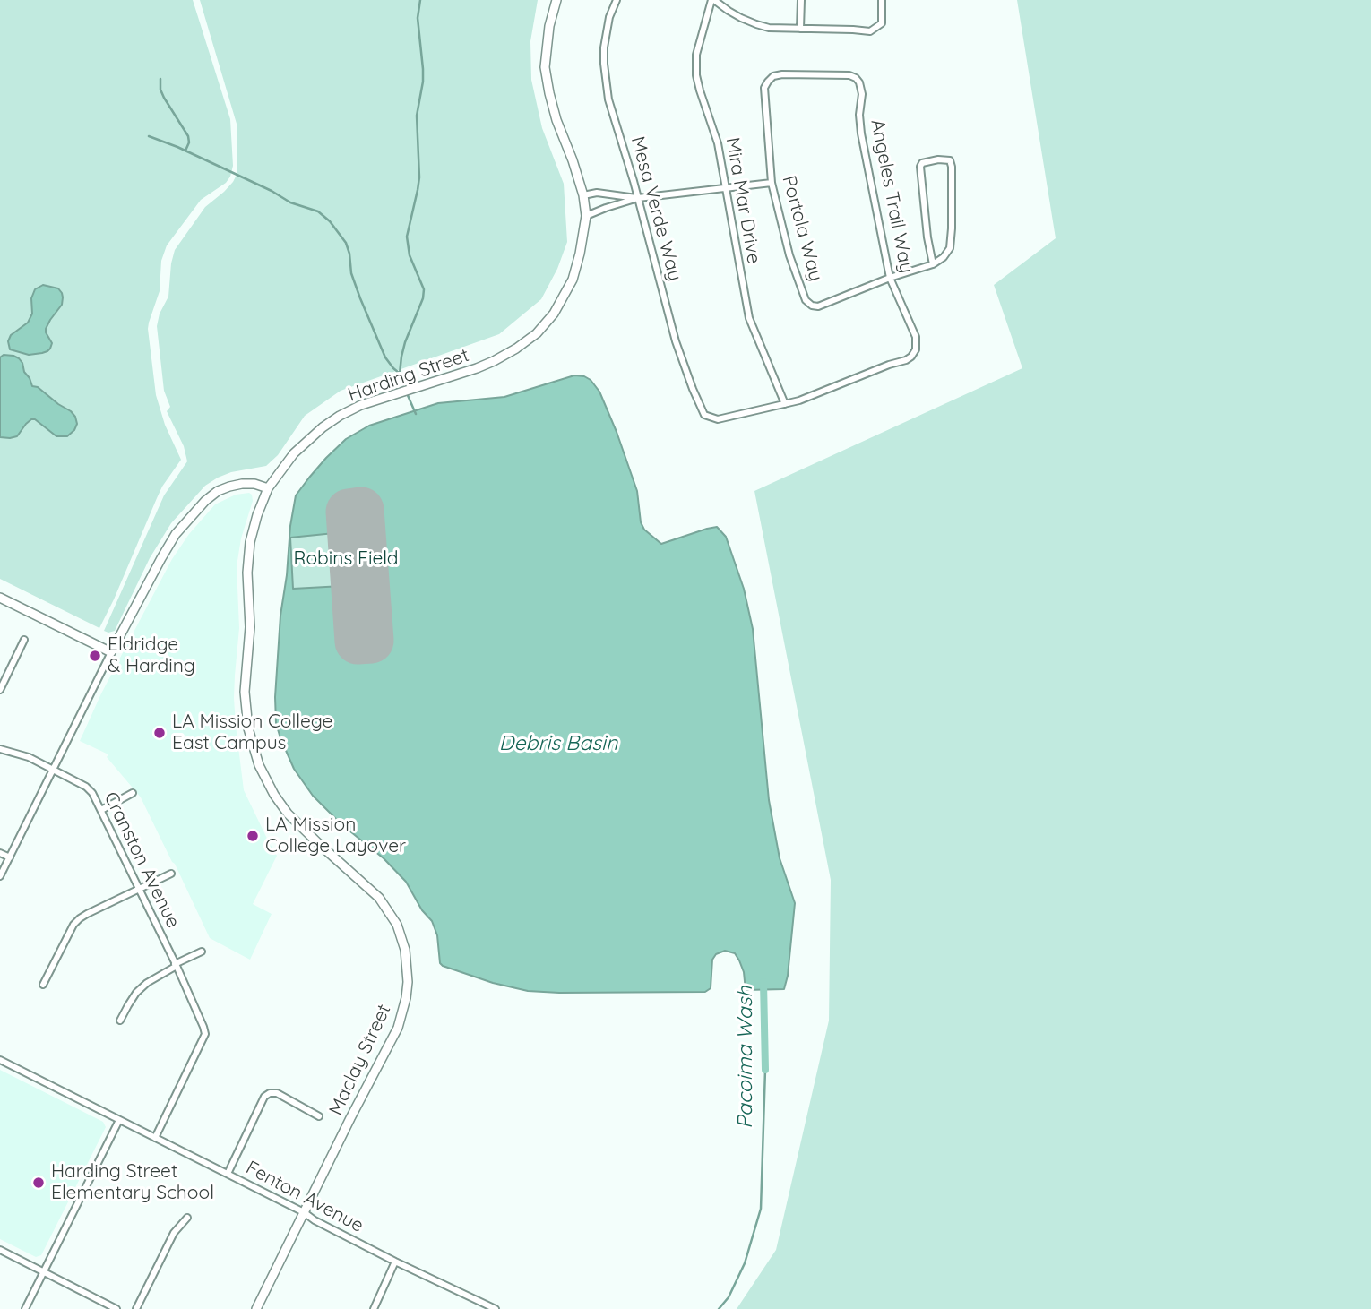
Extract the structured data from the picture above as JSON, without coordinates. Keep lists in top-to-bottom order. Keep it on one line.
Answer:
{"streets":{"street":["Angeles Trail Way","Mira Mar Drive","Mesa Verde Way","Portola Way","Harding Street","Cranston Avenue","Maclay Street","Fenton Avenue"]},"crossings":[["Angeles Trail Way","Mira Mar Drive"],["Angeles Trail Way","Mesa Verde Way"],["Angeles Trail Way","Portola Way"],["Mira Mar Drive","Mesa Verde Way"],["Harding Street","Maclay Street"],["Cranston Avenue","Fenton Avenue"],["Maclay Street","Fenton Avenue"]],"water":["Debris Basin","Pacoima Wash"],"parks":["Robins Field"],"places":["Eldridge & Harding","LA Mission College East Campus","LA Mission College Layover","Harding Street Elementary School"]}
